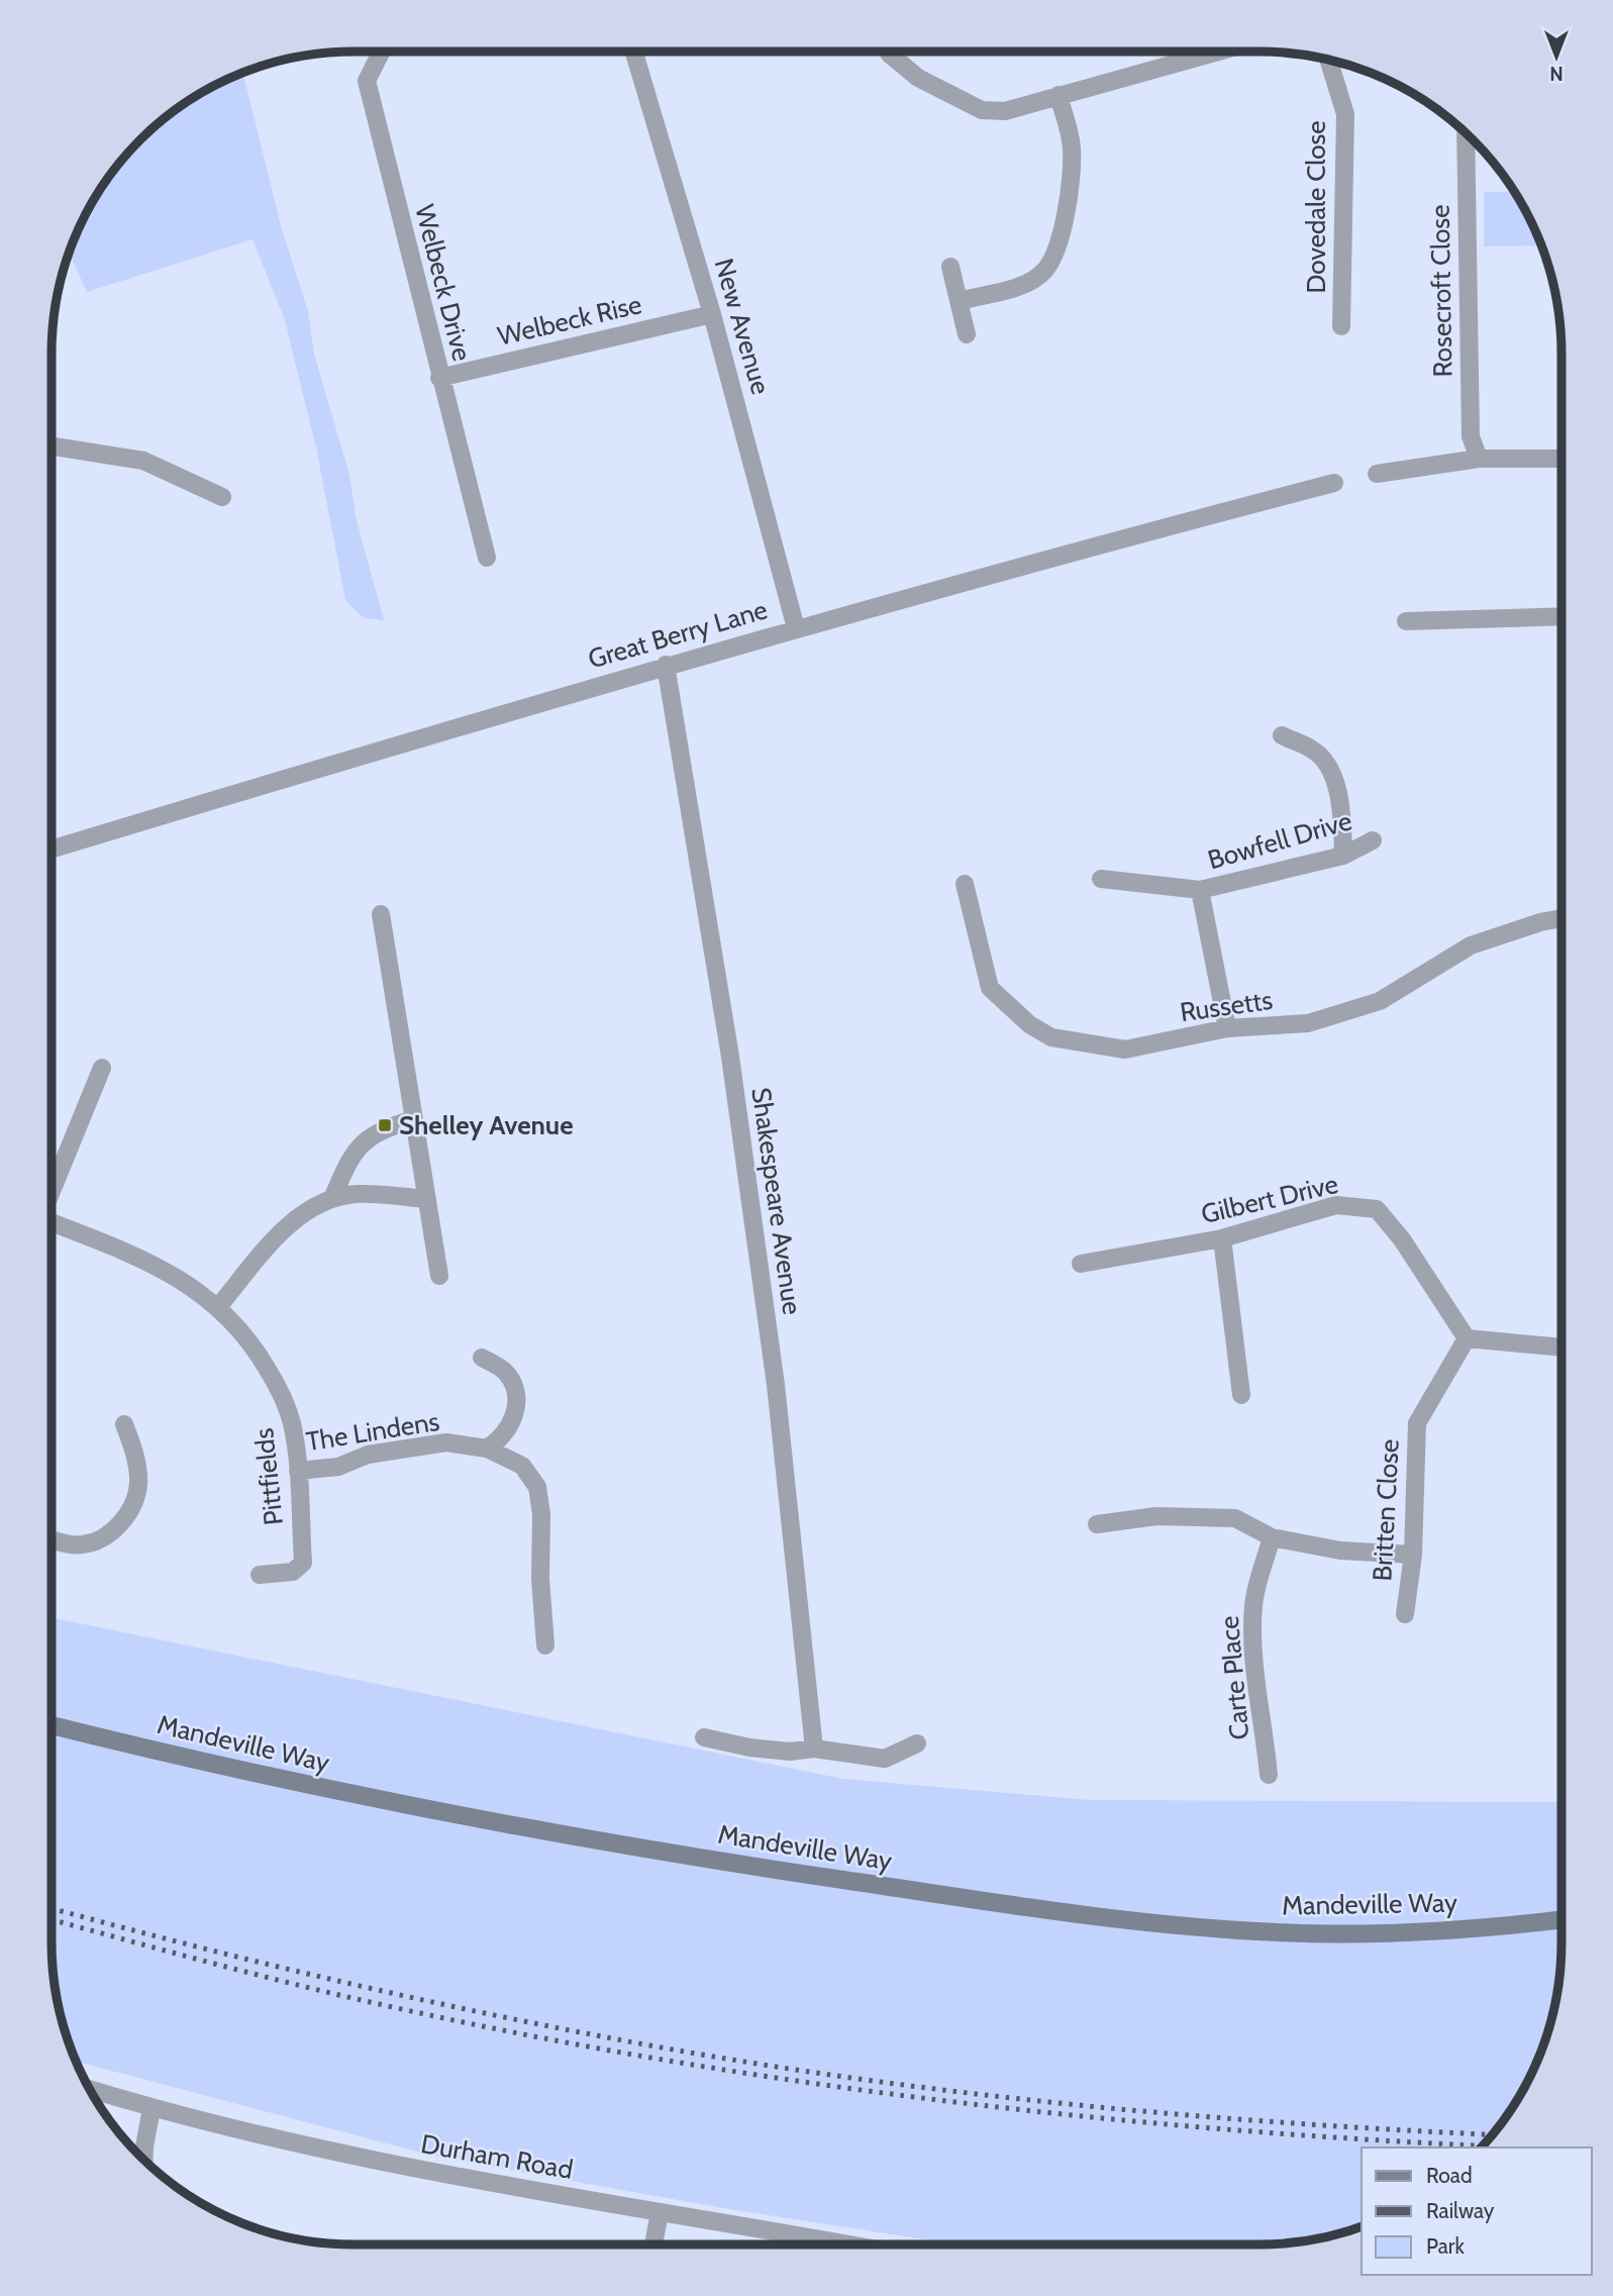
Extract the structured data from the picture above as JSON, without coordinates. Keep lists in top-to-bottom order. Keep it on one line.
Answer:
{"streets":{"main road":["Mandeville Way"],"street":["Dovedale Close","Welbeck Drive","Rosecroft Close","Welbeck Rise","New Avenue","Great Berry Lane","Bowfell Drive","Russetts","Gilbert Drive","Shakespeare Avenue","The Lindens","Pittfields","Britten Close","Carte Place","Durham Road"]},"crossings":[["Welbeck Drive","Welbeck Rise"],["Welbeck Rise","New Avenue"],["New Avenue","Great Berry Lane"],["Great Berry Lane","Shakespeare Avenue"],["Bowfell Drive","Russetts"],["Gilbert Drive","Britten Close"],["The Lindens","Pittfields"]],"places":{"transit":["Shelley Avenue"]},"legend":["Road","Railway","Park"],"north":"bottom"}
